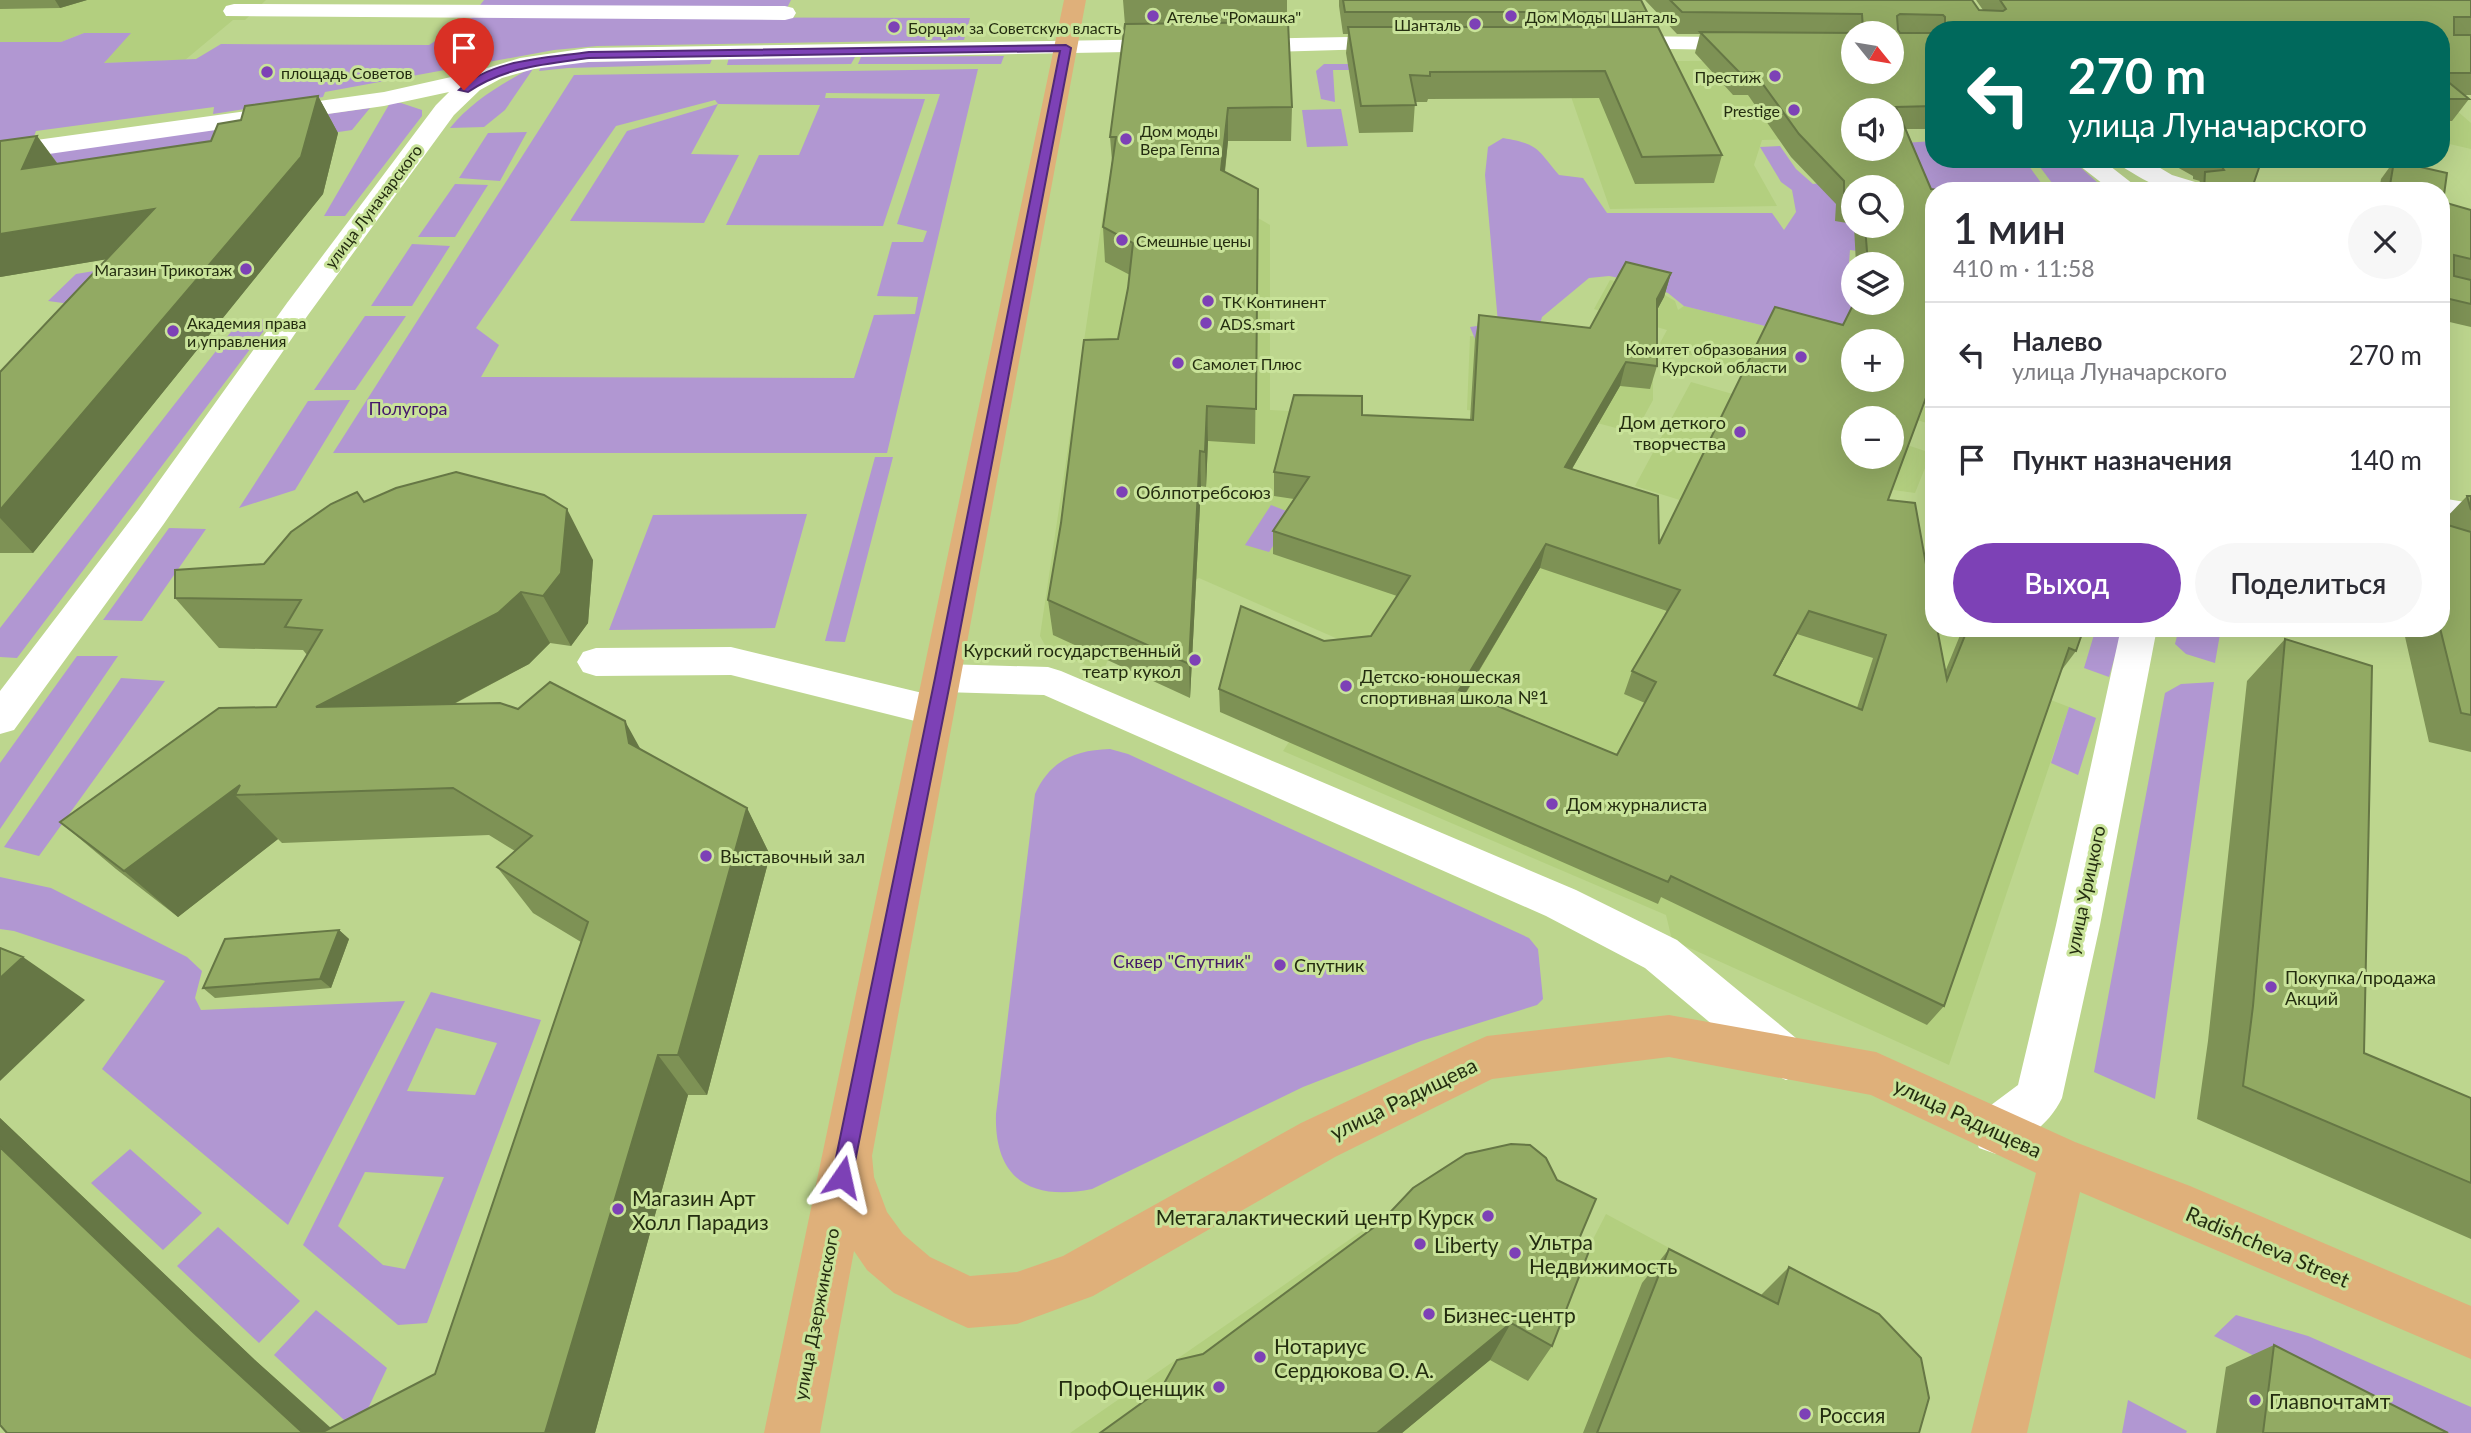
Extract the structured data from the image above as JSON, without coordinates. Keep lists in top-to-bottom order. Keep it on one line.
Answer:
{"streets":{"main road":["улица Радищева","Radishcheva Street","улица Дзержинского"],"street":["улица Луначарского","улица Урицкого"]},"crossings":[["улица Луначарского","улица Дзержинского"],["улица Урицкого","улица Радищева"],["улица Радищева","Radishcheva Street"],["улица Радищева","улица Дзержинского"]],"parks":["Полугора","Сквер \"Спутник\""],"places":["Ателье \"Ромашка\"","Дом Моды Шанталь","Шанталь","Борцам за Советскую власть","площадь Советов","Престиж","Prestige","Дом моды Вера Геппа","Смешные цены","Магазин Трикотаж","ТК Континент","ADS.smart","Академия права и управления","Комитет образования Курской области","Самолет Плюс","Дом деткого творчества","Облпотребсоюз","Курский государственный театр кукол","Детско-юношеская спортивная школа №1","Дом журналиста","Выставочный зал","Спутник","Покупка/продажа Акций","Магазин Арт Холл Парадиз","Метагалактический центр Курск","Liberty","Ультра Недвижимость","Бизнес-центр","Нотариус Сердюкова О. А.","ПрофОценщик","Главпочтамт","Россия"],"north":"bottom right","page":{"map_buttons":["+","−"],"turn":["270 m","улица Луначарского"],"heading":["1 мин","410 m · 11:58"],"list":[{"name":"Налево","note":"улица Луначарского","value":"270 m"},{"name":"Пункт назначения","value":"140 m"}],"buttons":["Выход","Поделиться"]}}
